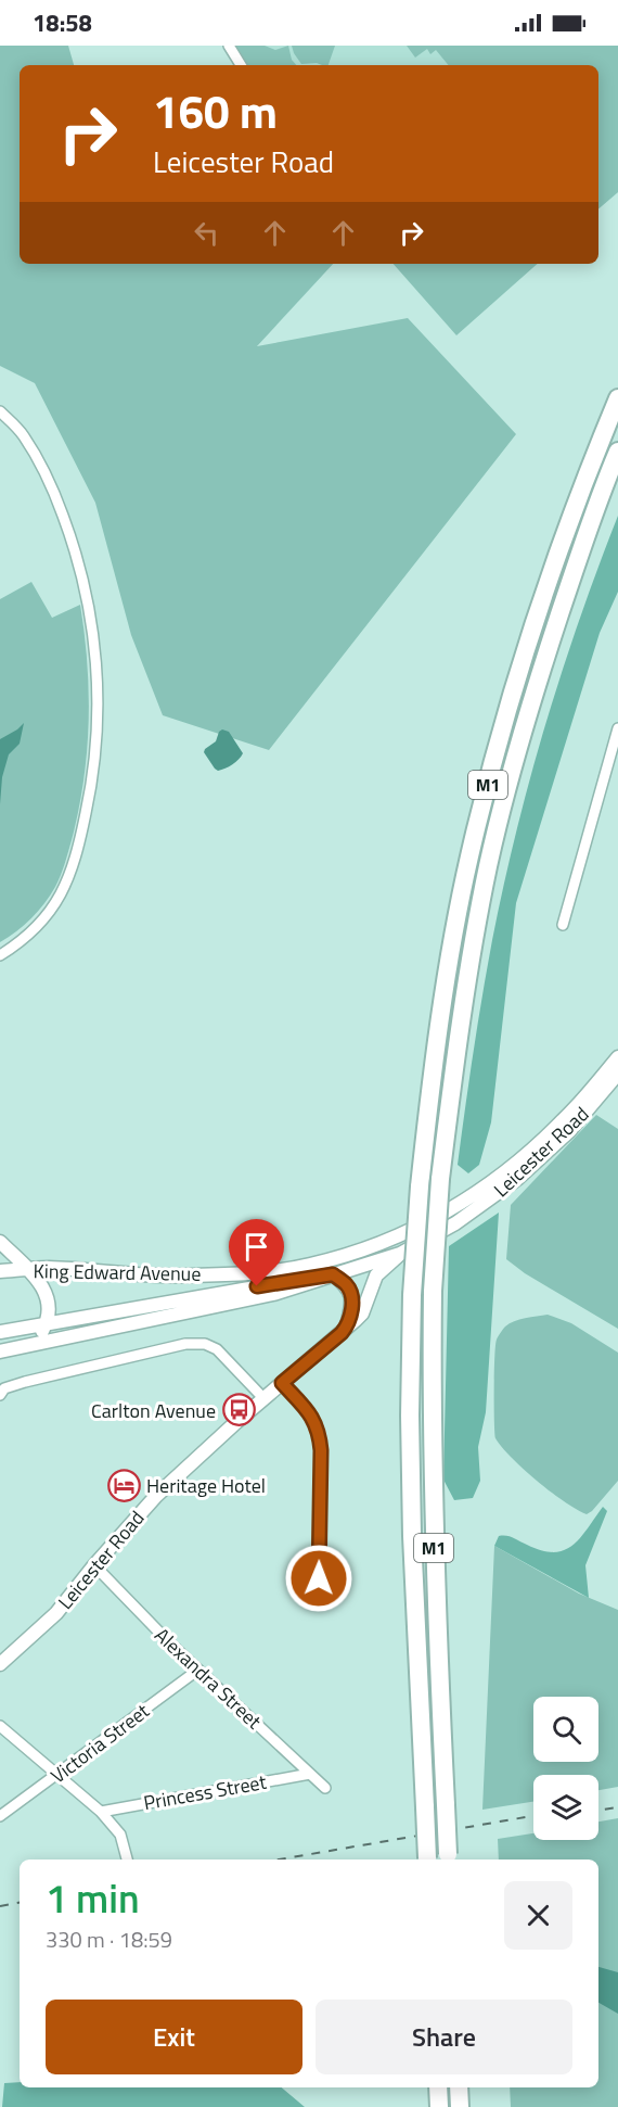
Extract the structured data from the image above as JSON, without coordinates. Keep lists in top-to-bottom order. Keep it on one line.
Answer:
{"streets":{"highway":["M1"],"main road":["Leicester Road","King Edward Avenue"],"street":["Alexandra Street","Victoria Street","Princess Street"]},"crossings":[["Leicester Road","King Edward Avenue"],["Leicester Road","Alexandra Street"],["Alexandra Street","Victoria Street"],["Alexandra Street","Princess Street"]],"places":{"bus stop":["Carlton Avenue"],"hotel":["Heritage Hotel"]},"page":{"status":"18:58","turn":["160 m","Leicester Road"],"heading":["1 min","330 m · 18:59"],"buttons":["Exit","Share"]}}
